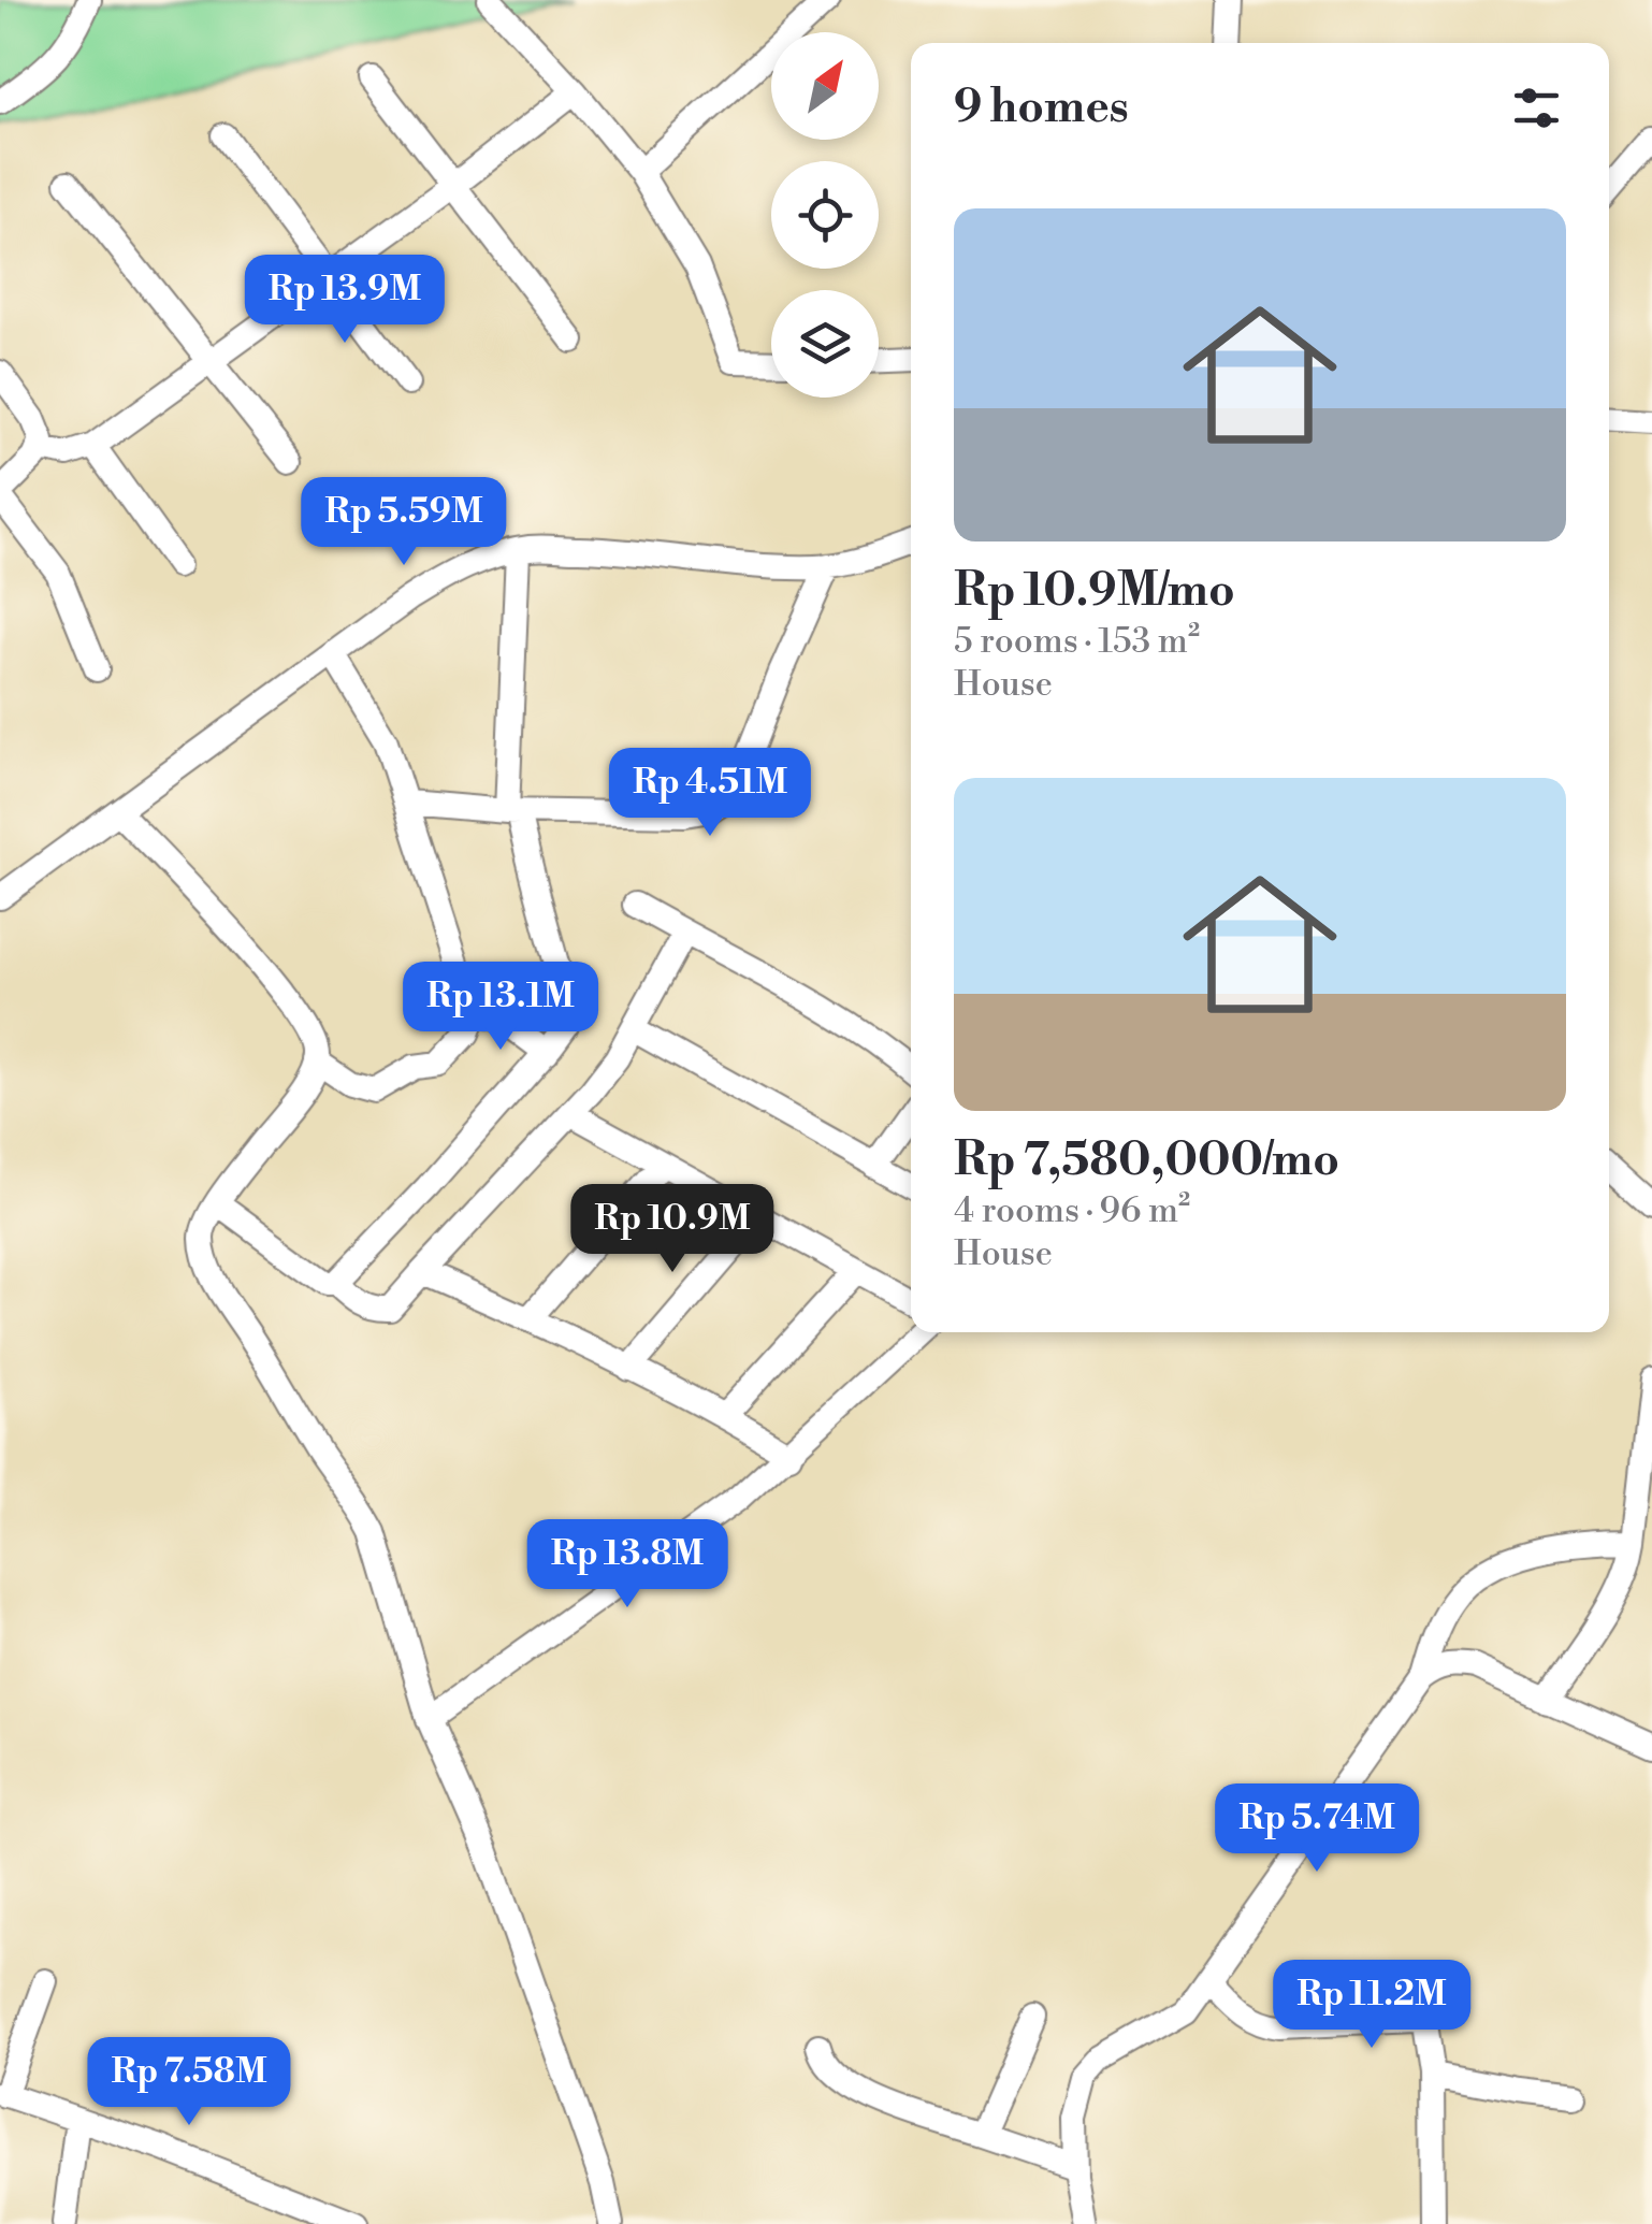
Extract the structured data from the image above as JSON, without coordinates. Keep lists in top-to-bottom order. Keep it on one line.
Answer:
{"north":"top right","page":{"heading":"9 homes","list":[{"name":"Rp 10.9M/mo","note":"5 rooms · 153 m² · House"},{"name":"Rp 7,580,000/mo","note":"4 rooms · 96 m² · House"}],"price":["Rp 13.9M","Rp 5.59M","Rp 4.51M","Rp 13.1M","Rp 10.9M","Rp 13.8M","Rp 5.74M","Rp 11.2M","Rp 7.58M"]}}
